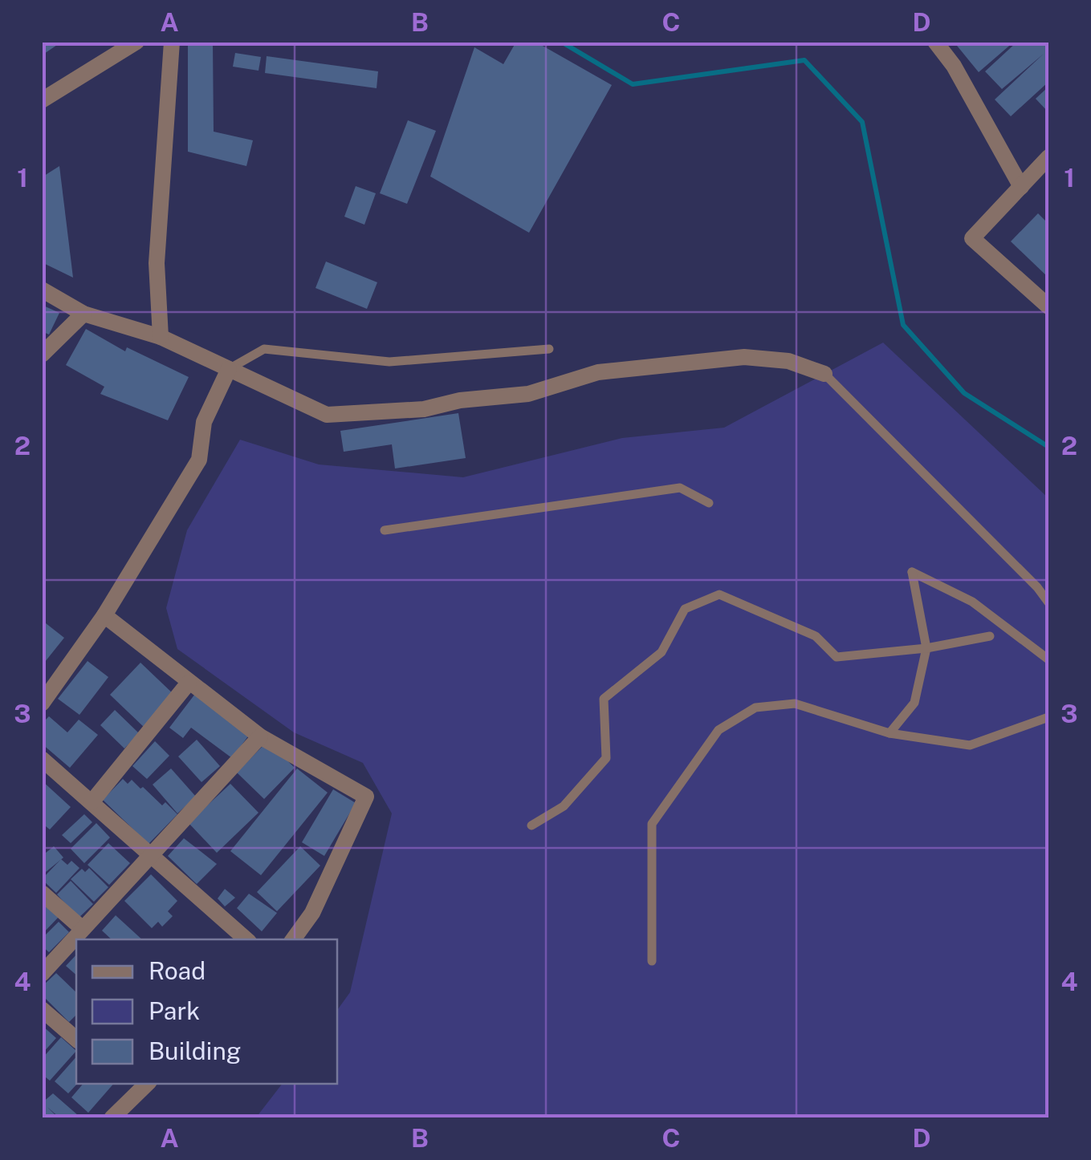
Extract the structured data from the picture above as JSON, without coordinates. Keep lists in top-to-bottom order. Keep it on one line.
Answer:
{"legend":["Road","Park","Building"],"grid":{"columns":["A","B","C","D"],"rows":["1","2","3","4"]}}
